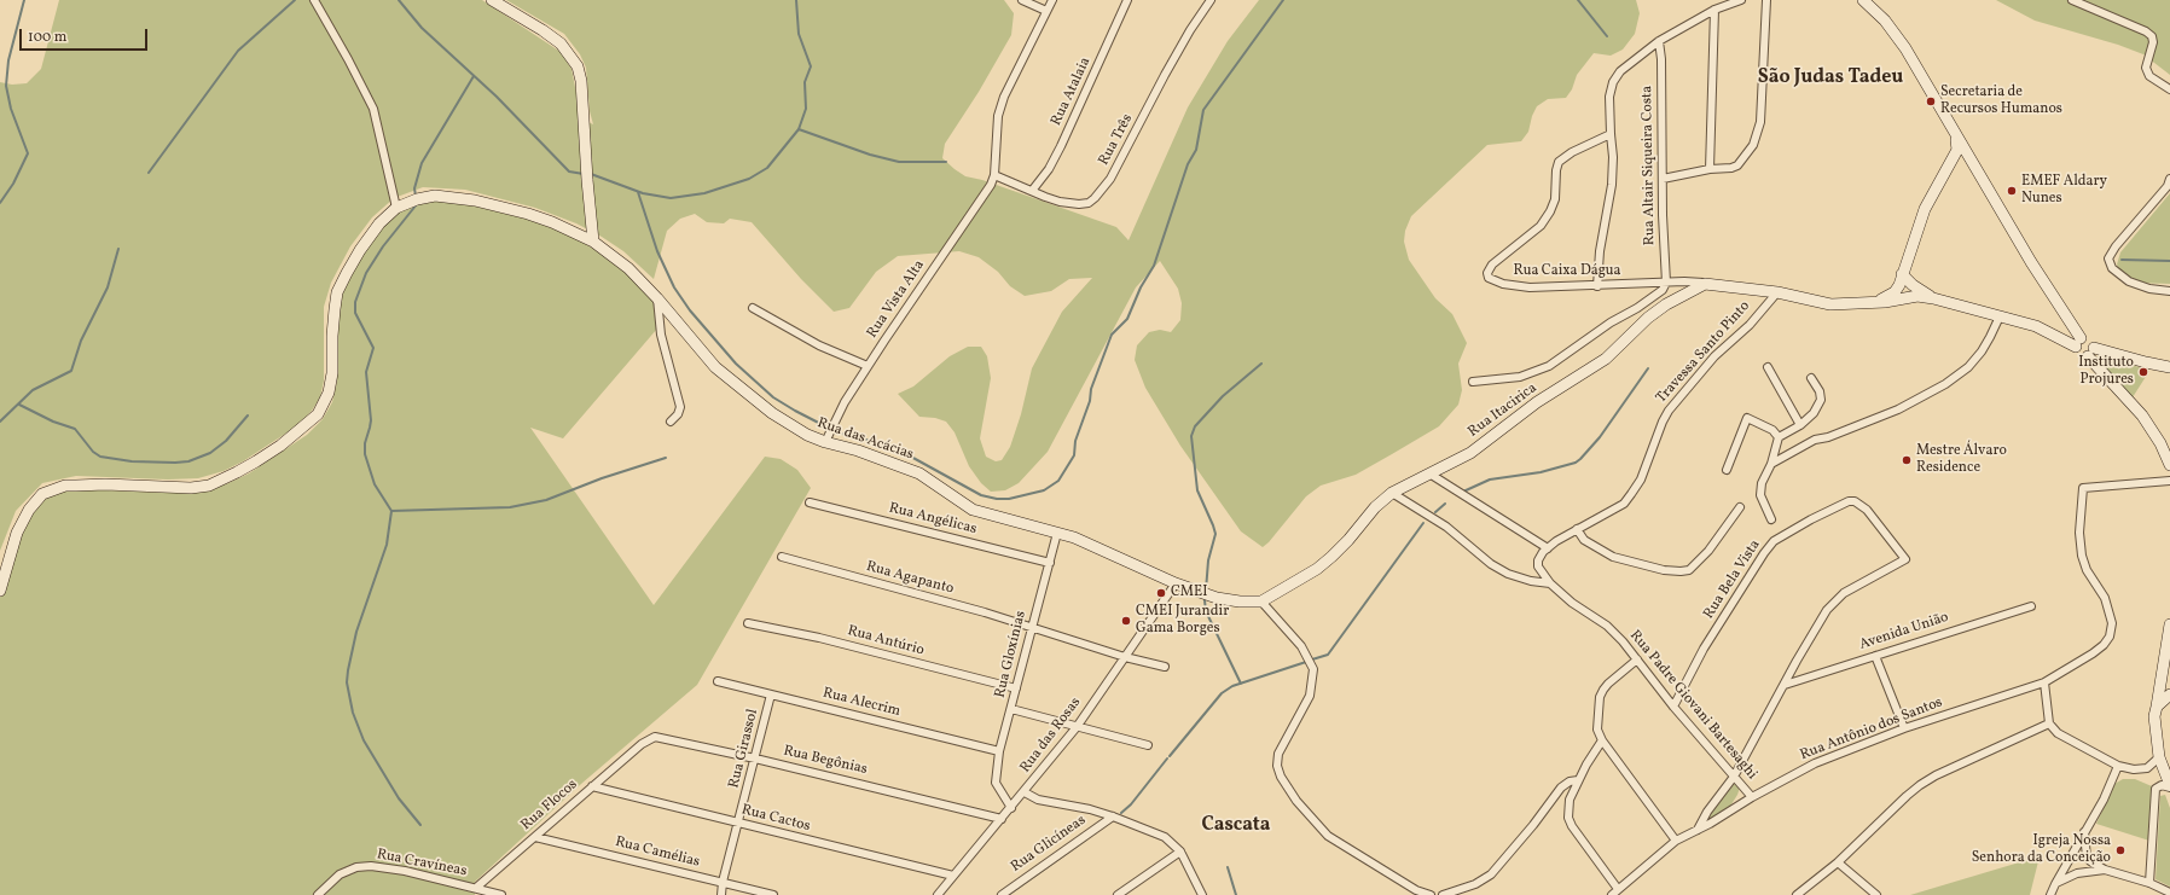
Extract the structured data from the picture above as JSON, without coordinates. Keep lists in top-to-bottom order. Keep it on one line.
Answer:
{"streets":{"street":["Rua Atalaia","Rua Três","Rua Altair Siqueira Costa","Rua Caixa Dágua","Rua Vista Alta","Travessa Santo Pinto","Rua Itacirica","Rua das Acácias","Rua Angélicas","Rua Agapanto","Rua Bela Vista","Avenida União","Rua Antúrio","Rua Gloxínias","Rua Alecrim","Rua Padre Giovani Bartesaghi","Rua Antônio dos Santos","Rua das Rosas","Rua Girassol","Rua Begônias","Rua Flocos","Rua Cactos","Rua Glicíneas","Rua Camélias","Rua Cravíneas"]},"crossings":[["Rua Atalaia","Rua Três"],["Rua Três","Rua Vista Alta"],["Rua Altair Siqueira Costa","Rua Caixa Dágua"],["Rua Caixa Dágua","Rua Itacirica"],["Rua Vista Alta","Rua das Acácias"],["Rua Itacirica","Rua das Acácias"],["Rua das Acácias","Rua Gloxínias"],["Rua das Acácias","Rua das Rosas"],["Rua Angélicas","Rua Gloxínias"],["Rua Agapanto","Rua Gloxínias"],["Rua Agapanto","Rua das Rosas"],["Rua Bela Vista","Avenida União"],["Rua Bela Vista","Rua Padre Giovani Bartesaghi"],["Rua Antúrio","Rua Gloxínias"],["Rua Gloxínias","Rua Alecrim"],["Rua Gloxínias","Rua das Rosas"],["Rua Alecrim","Rua Girassol"],["Rua Padre Giovani Bartesaghi","Rua Antônio dos Santos"],["Rua das Rosas","Rua Begônias"],["Rua das Rosas","Rua Cactos"],["Rua Girassol","Rua Begônias"],["Rua Girassol","Rua Cactos"],["Rua Girassol","Rua Camélias"],["Rua Begônias","Rua Flocos"],["Rua Flocos","Rua Cactos"],["Rua Flocos","Rua Camélias"],["Rua Flocos","Rua Cravíneas"]],"districts":["São Judas Tadeu","Cascata"],"places":["Secretaria de Recursos Humanos","EMEF Aldary Nunes","Instituto Projures","Mestre Álvaro Residence","CMEI","CMEI Jurandir Gama Borges","Igreja Nossa Senhora da Conceição"],"scale_bar":"100 m"}
